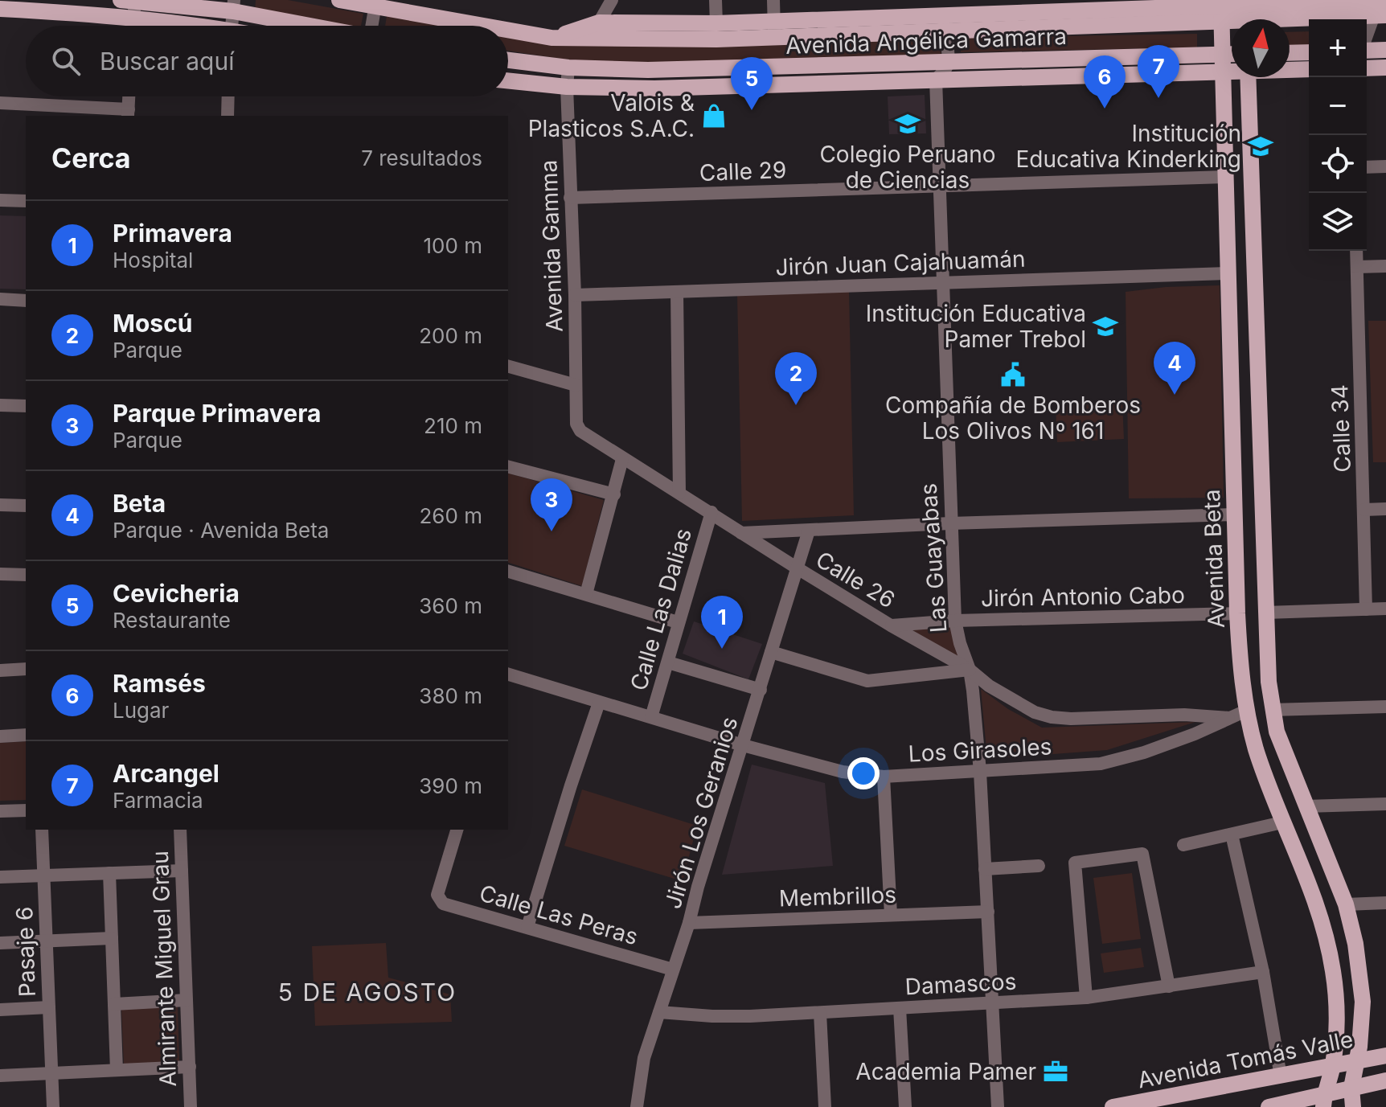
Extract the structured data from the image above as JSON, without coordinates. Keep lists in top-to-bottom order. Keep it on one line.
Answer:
{"streets":{"main road":["Avenida Angélica Gamarra","Avenida Beta","Avenida Tomás Valle"],"street":["Calle 29","Avenida Gamma","Jirón Juan Cajahuamán","Calle 34","Las Guayabas","Calle 26","Jirón Antonio Cabo","Calle Las Dalias","Los Girasoles","Jirón Los Geranios","Membrillos","Calle Las Peras","Pasaje 6","Almirante Miguel Grau","Damascos"]},"crossings":[["Avenida Angélica Gamarra","Avenida Gamma"],["Avenida Angélica Gamarra","Las Guayabas"],["Avenida Angélica Gamarra","Avenida Beta"],["Calle 29","Avenida Gamma"],["Calle 29","Las Guayabas"],["Calle 29","Avenida Beta"],["Avenida Gamma","Jirón Juan Cajahuamán"],["Avenida Gamma","Calle 26"],["Jirón Juan Cajahuamán","Las Guayabas"],["Jirón Juan Cajahuamán","Avenida Beta"],["Las Guayabas","Calle 26"],["Las Guayabas","Jirón Antonio Cabo"],["Las Guayabas","Los Girasoles"],["Las Guayabas","Membrillos"],["Las Guayabas","Damascos"],["Avenida Beta","Calle 26"],["Avenida Beta","Jirón Antonio Cabo"],["Avenida Beta","Avenida Tomás Valle"],["Calle 26","Jirón Antonio Cabo"],["Calle 26","Calle Las Dalias"],["Calle 26","Los Girasoles"],["Calle 26","Jirón Los Geranios"],["Calle Las Dalias","Los Girasoles"],["Los Girasoles","Jirón Los Geranios"],["Jirón Los Geranios","Membrillos"],["Jirón Los Geranios","Calle Las Peras"],["Jirón Los Geranios","Damascos"]],"districts":["5 DE AGOSTO"],"places":{"shop":["Valois & Plasticos S.A.C."],"school or university":["Colegio Peruano de Ciencias","Institución Educativa Kinderking","Institución Educativa Pamer Trebol"],"public building":["Compañía de Bomberos Los Olivos Nº 161"],"office":["Academia Pamer"]},"north":"top","page":{"map_buttons":["+","−"],"search":"Buscar aquí","pins":["7","6","5","4","2","3","1"],"heading":["Cerca","7 resultados"],"list":[{"mark":"1","name":"Primavera","note":"Hospital","value":"100 m"},{"mark":"2","name":"Moscú","note":"Parque","value":"200 m"},{"mark":"3","name":"Parque Primavera","note":"Parque","value":"210 m"},{"mark":"4","name":"Beta","note":"Parque · Avenida Beta","value":"260 m"},{"mark":"5","name":"Cevicheria","note":"Restaurante","value":"360 m"},{"mark":"6","name":"Ramsés","note":"Lugar","value":"380 m"},{"mark":"7","name":"Arcangel","note":"Farmacia","value":"390 m"}]}}
